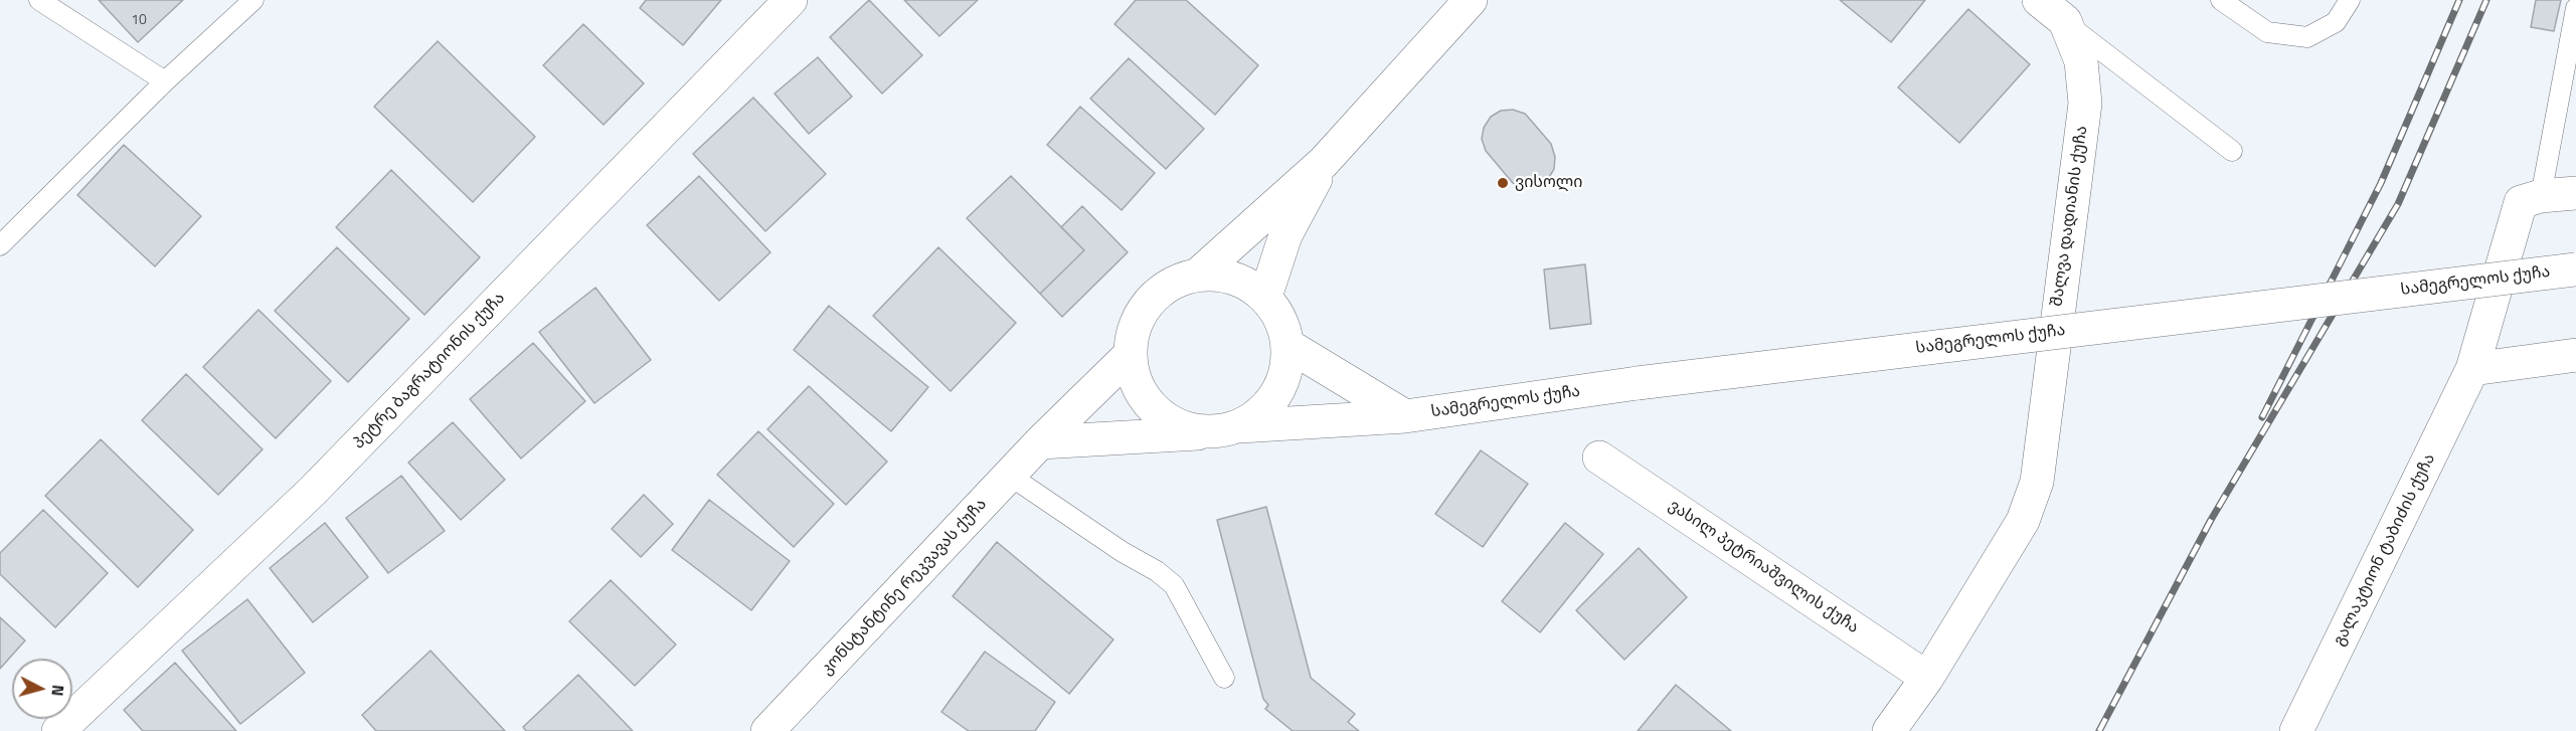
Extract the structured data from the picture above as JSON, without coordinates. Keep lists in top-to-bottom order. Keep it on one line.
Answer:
{"streets":{"street":["შალვა დადიანის ქუჩა","სამეგრელოს ქუჩა","პეტრე ბაგრატიონის ქუჩა","გალაკტიონ ტაბიძის ქუჩა","ვასილ პეტრიაშვილის ქუჩა","კონსტანტინე რეკვავას ქუჩა"]},"crossings":[["შალვა დადიანის ქუჩა","ვასილ პეტრიაშვილის ქუჩა"],["სამეგრელოს ქუჩა","კონსტანტინე რეკვავას ქუჩა"]],"places":["ვისოლი"],"house_numbers":["10"],"north":"right"}
